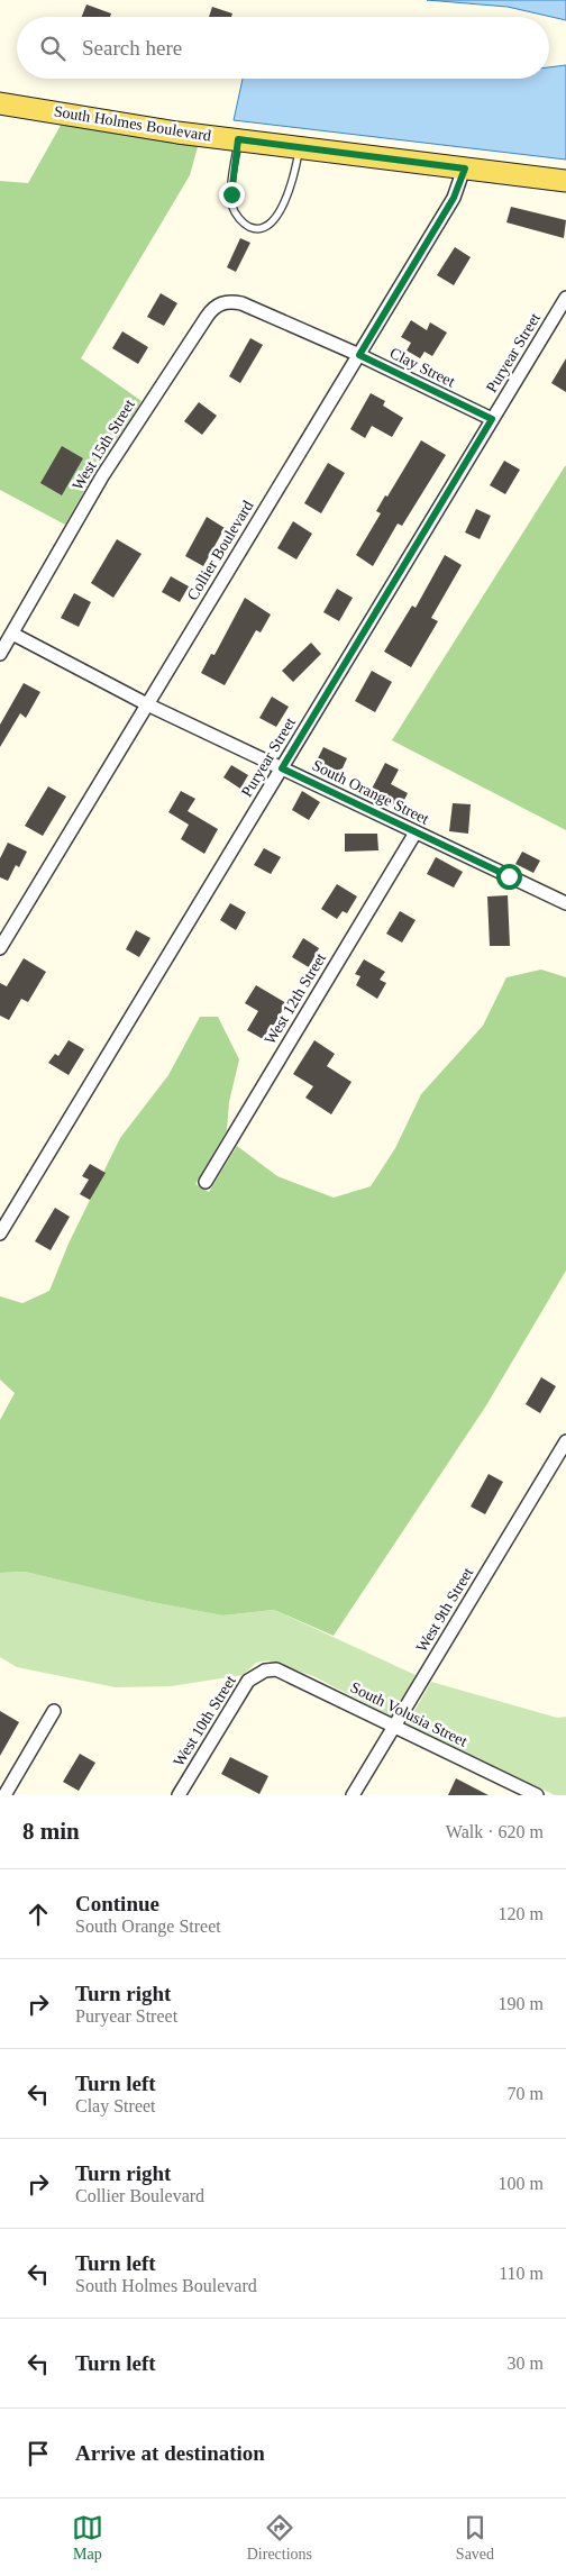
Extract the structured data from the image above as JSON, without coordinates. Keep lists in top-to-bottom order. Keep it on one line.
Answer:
{"streets":{"main road":["South Holmes Boulevard"],"street":["Puryear Street","Clay Street","West 15th Street","Collier Boulevard","South Orange Street","West 12th Street","West 9th Street","South Volusia Street","West 10th Street"]},"crossings":[["South Holmes Boulevard","Collier Boulevard"],["Puryear Street","Clay Street"],["Puryear Street","South Orange Street"],["Clay Street","West 15th Street"],["Clay Street","Collier Boulevard"],["West 15th Street","South Orange Street"],["Collier Boulevard","South Orange Street"],["South Orange Street","West 12th Street"],["West 9th Street","South Volusia Street"],["South Volusia Street","West 10th Street"]],"page":{"search":"Search here","heading":["8 min","Walk · 620 m"],"list":[["Continue","South Orange Street","120 m"],["Turn right","Puryear Street","190 m"],["Turn left","Clay Street","70 m"],["Turn right","Collier Boulevard","100 m"],["Turn left","South Holmes Boulevard","110 m"],["Turn left","30 m"],"Arrive at destination"],"nav":["Map","Directions","Saved"]}}
